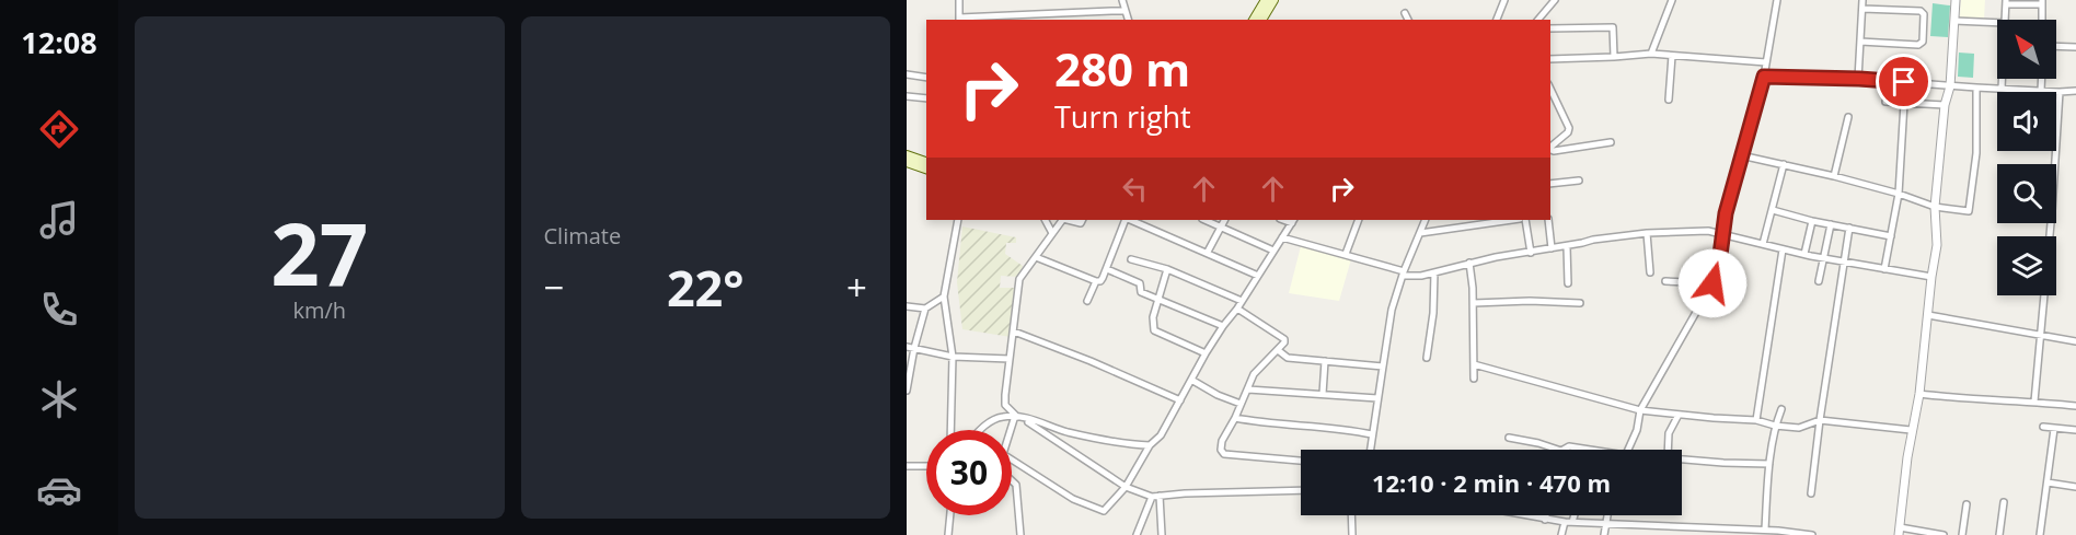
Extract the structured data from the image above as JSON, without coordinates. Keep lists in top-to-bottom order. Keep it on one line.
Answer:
{"north":"top left","page":{"tabs":"12:08","tile":[["27","km/h"],"Climate"],"turn":["280 m","Turn right"],"heat":["−","22°","+"],"limit":"30","trip":"12:10 · 2 min · 470 m"}}
